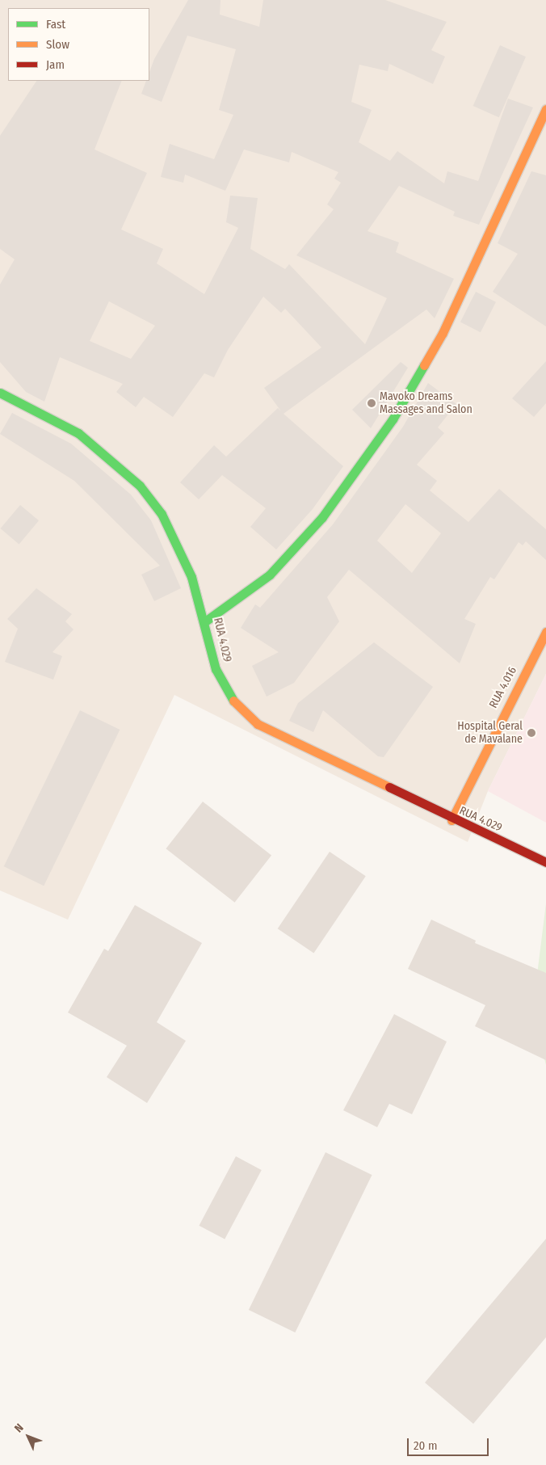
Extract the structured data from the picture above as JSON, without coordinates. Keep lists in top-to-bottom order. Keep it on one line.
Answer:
{"streets":{"street":["RUA 4.029","RUA 4.016"]},"crossings":[["RUA 4.029","RUA 4.016"]],"places":["Mavoko Dreams Massages and Salon","Hospital Geral de Mavalane"],"legend":["Fast","Slow","Jam"],"scale_bar":"20 m","north":"top left"}
